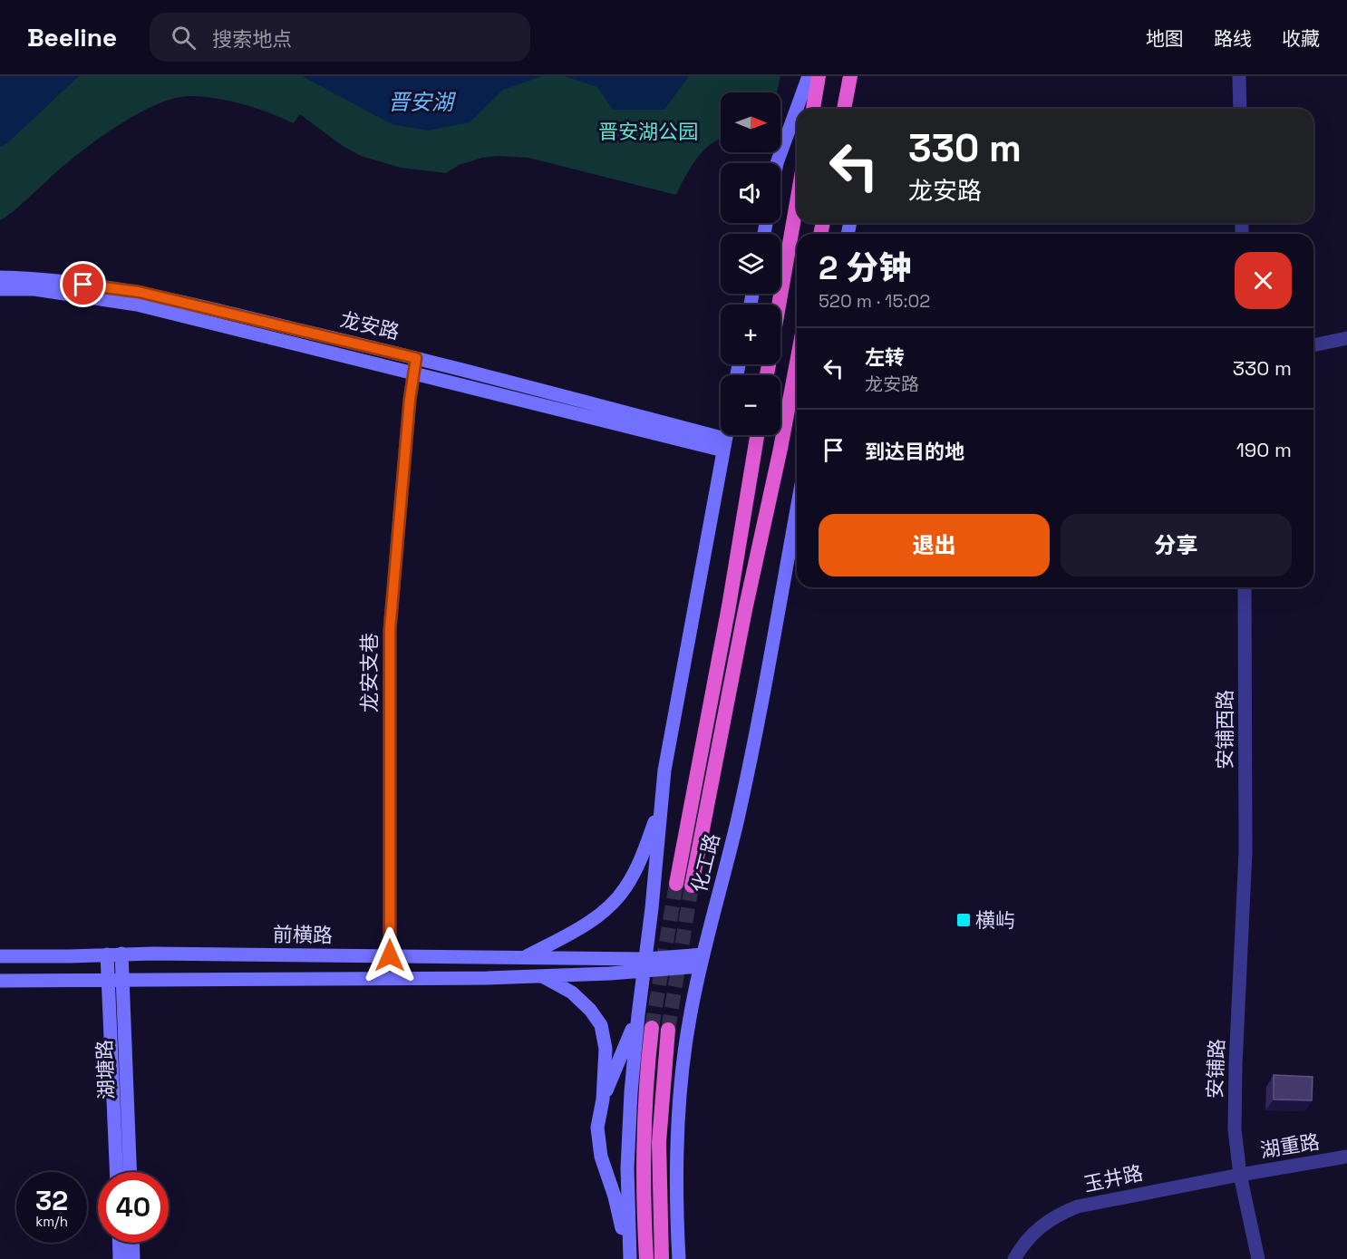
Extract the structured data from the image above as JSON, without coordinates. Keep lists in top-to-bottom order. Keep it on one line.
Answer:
{"streets":{"highway":["化工路"],"main road":["龙安路","前横路","湖塘路"],"street":["龙安支巷","安铺西路","安铺路","湖重路","玉井路"]},"crossings":[["龙安路","龙安支巷"],["龙安支巷","前横路"],["安铺西路","安铺路"],["化工路","前横路"],["前横路","湖塘路"],["安铺路","湖重路"],["安铺路","玉井路"],["湖重路","玉井路"]],"water":["晋安湖"],"parks":["晋安湖公园"],"places":{"transit":["横屿"]},"north":"right","page":{"header":"Beeline","search":"搜索地点","nav":["地图","路线","收藏"],"map_buttons":["+","−"],"turn":["330 m","龙安路"],"heading":["2 分钟","520 m · 15:02"],"list":[{"name":"左转","note":"龙安路","value":"330 m"},{"name":"到达目的地","value":"190 m"}],"buttons":["退出","分享"],"speed":"32 km/h","limit":"40"}}
